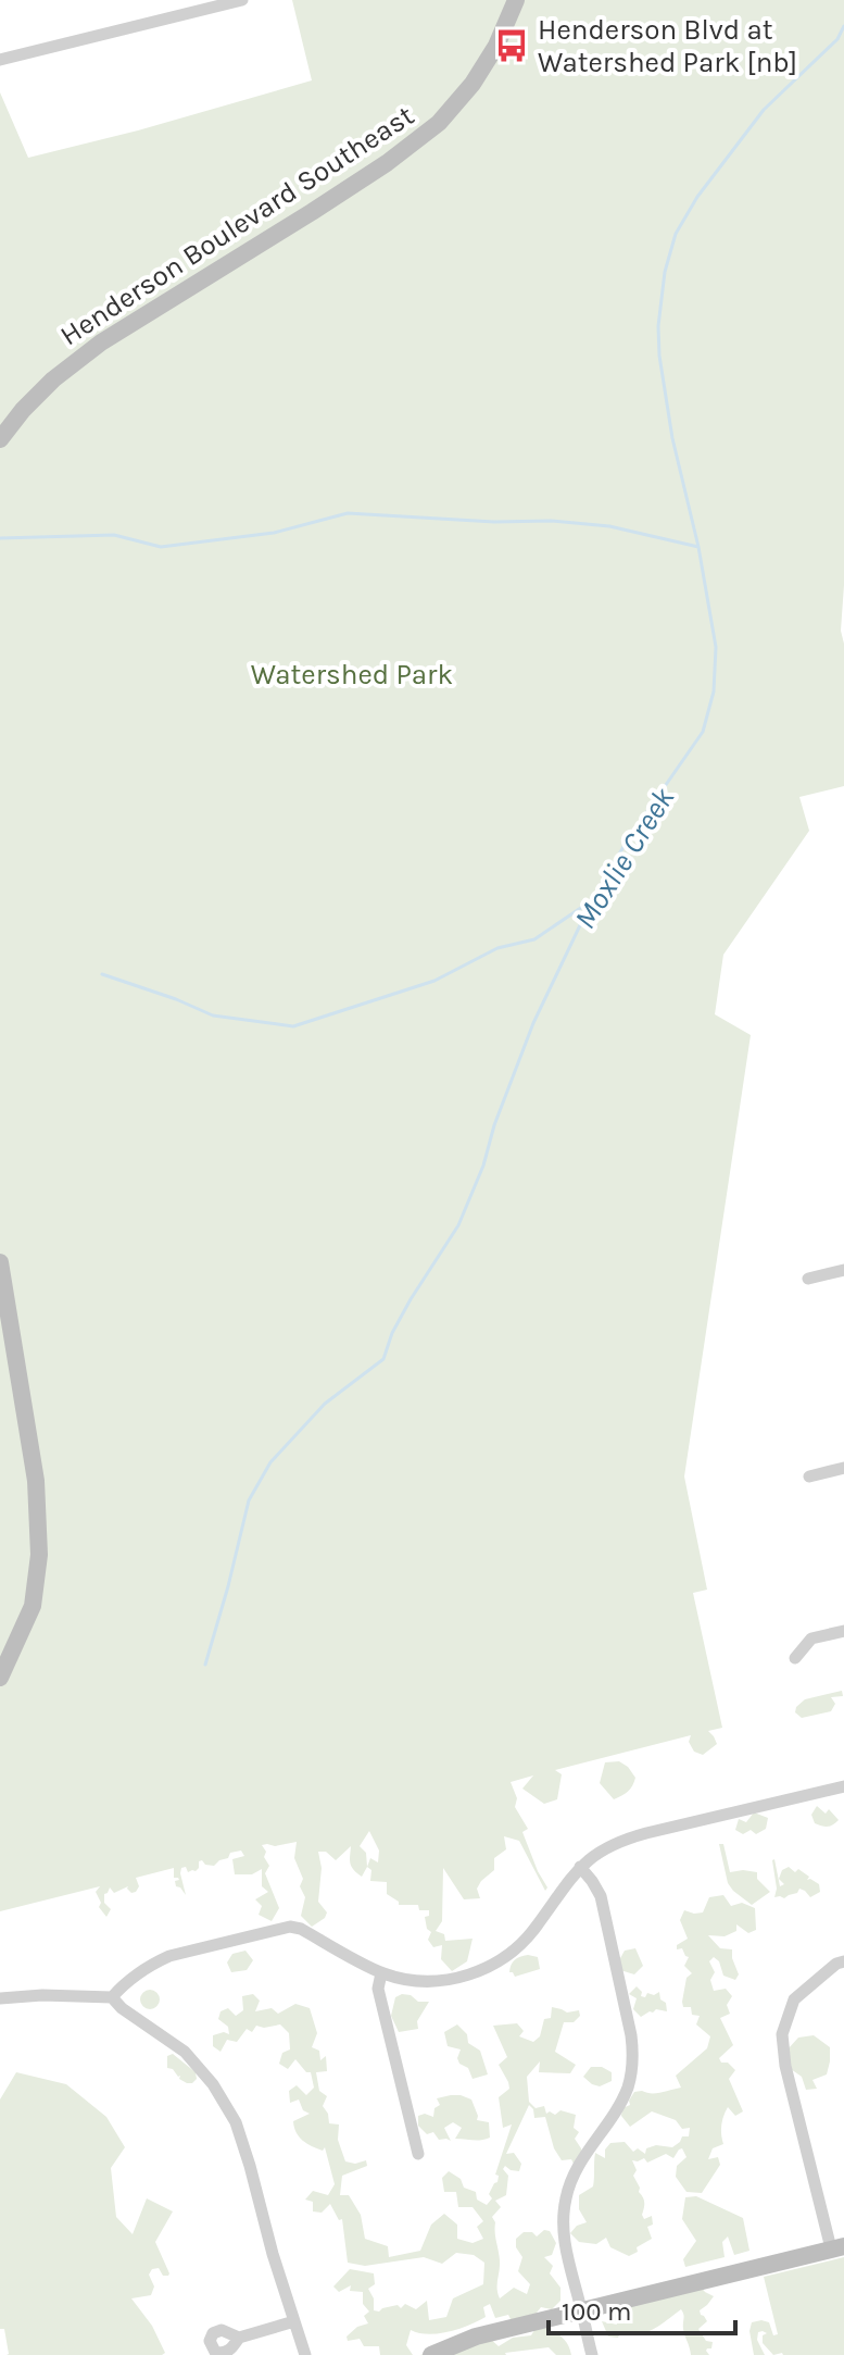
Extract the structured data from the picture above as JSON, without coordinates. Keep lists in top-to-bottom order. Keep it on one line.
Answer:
{"streets":{"main road":["Henderson Boulevard Southeast"]},"water":["Moxlie Creek"],"parks":["Watershed Park"],"places":{"bus stop":["Henderson Blvd at Watershed Park [nb]"]},"scale_bar":"100 m"}
